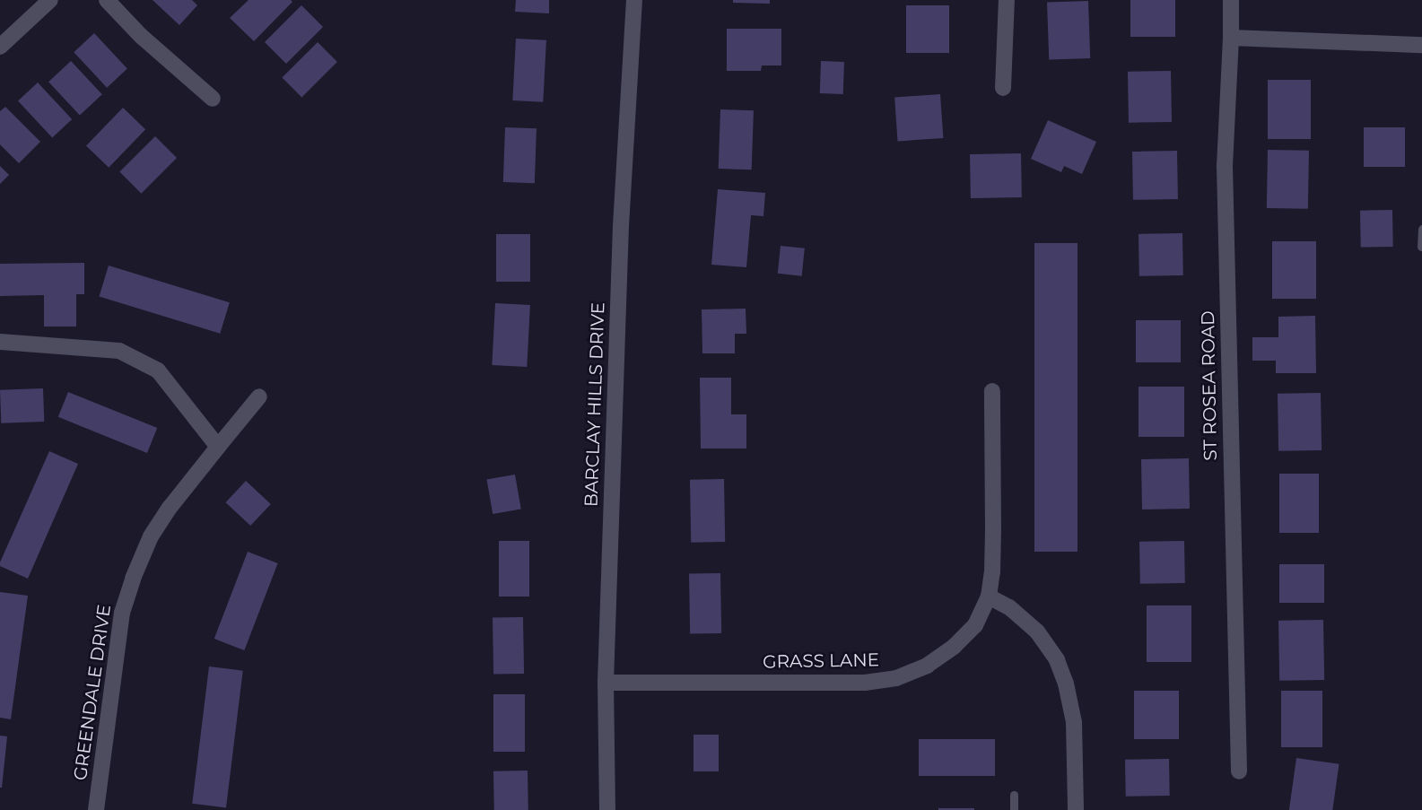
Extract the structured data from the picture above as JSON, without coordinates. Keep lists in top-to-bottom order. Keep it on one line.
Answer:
{"streets":{"street":["ST ROSEA ROAD","BARCLAY HILLS DRIVE","GRASS LANE","GREENDALE DRIVE"]},"crossings":[["BARCLAY HILLS DRIVE","GRASS LANE"]]}
